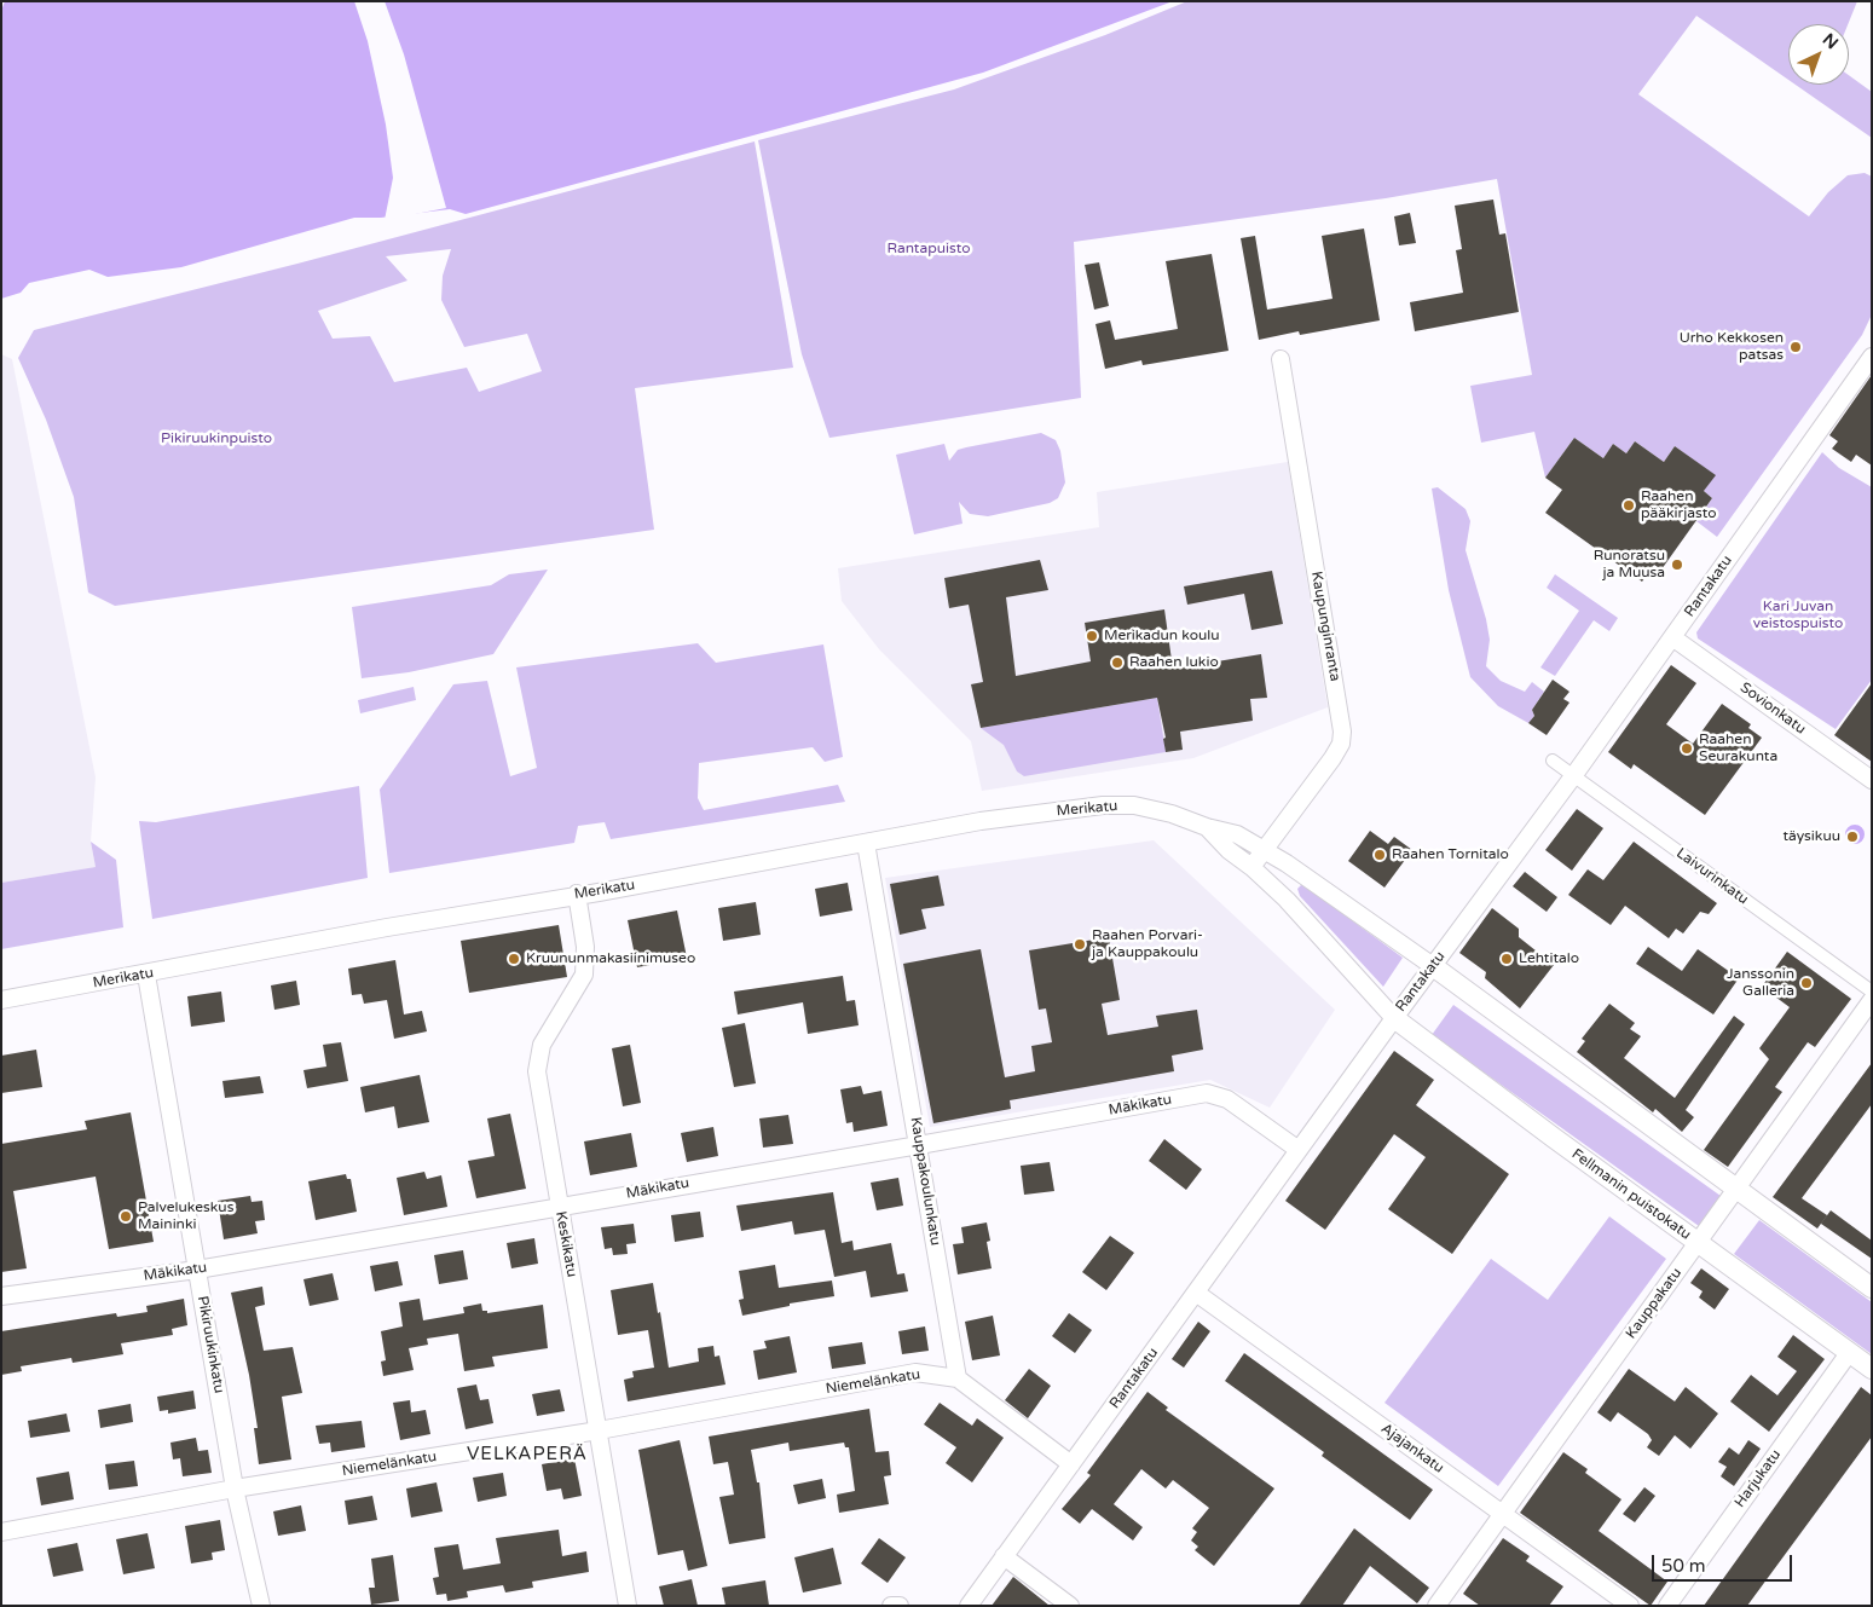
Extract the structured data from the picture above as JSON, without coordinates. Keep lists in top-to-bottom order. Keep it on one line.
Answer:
{"streets":{"street":["Rantakatu","Kaupunginranta","Sovionkatu","Merikatu","Laivurinkatu","Mäkikatu","Kauppakoulunkatu","Fellmanin puistokatu","Keskikatu","Kauppakatu","Pikiruukinkatu","Niemelänkatu","Ajajankatu","Harjukatu"]},"crossings":[["Rantakatu","Sovionkatu"],["Rantakatu","Merikatu"],["Rantakatu","Laivurinkatu"],["Rantakatu","Mäkikatu"],["Rantakatu","Fellmanin puistokatu"],["Rantakatu","Ajajankatu"],["Kaupunginranta","Merikatu"],["Merikatu","Kauppakoulunkatu"],["Merikatu","Fellmanin puistokatu"],["Merikatu","Keskikatu"],["Merikatu","Pikiruukinkatu"],["Mäkikatu","Kauppakoulunkatu"],["Mäkikatu","Keskikatu"],["Mäkikatu","Pikiruukinkatu"],["Kauppakoulunkatu","Niemelänkatu"],["Fellmanin puistokatu","Kauppakatu"],["Fellmanin puistokatu","Harjukatu"],["Keskikatu","Niemelänkatu"],["Kauppakatu","Ajajankatu"],["Pikiruukinkatu","Niemelänkatu"]],"districts":["VELKAPERÄ"],"parks":["Rantapuisto","Pikiruukinpuisto","Kari Juvan veistospuisto"],"places":["Urho Kekkosen patsas","Raahen pääkirjasto","Runoratsu ja Muusa","Merikadun koulu","Raahen lukio","Raahen Seurakunta","täysikuu","Raahen Tornitalo","Raahen Porvari- ja Kauppakoulu","Kruununmakasiinimuseo","Lehtitalo","Janssonin Galleria","Palvelukeskus Maininki"],"scale_bar":"50 m","north":"top right"}
